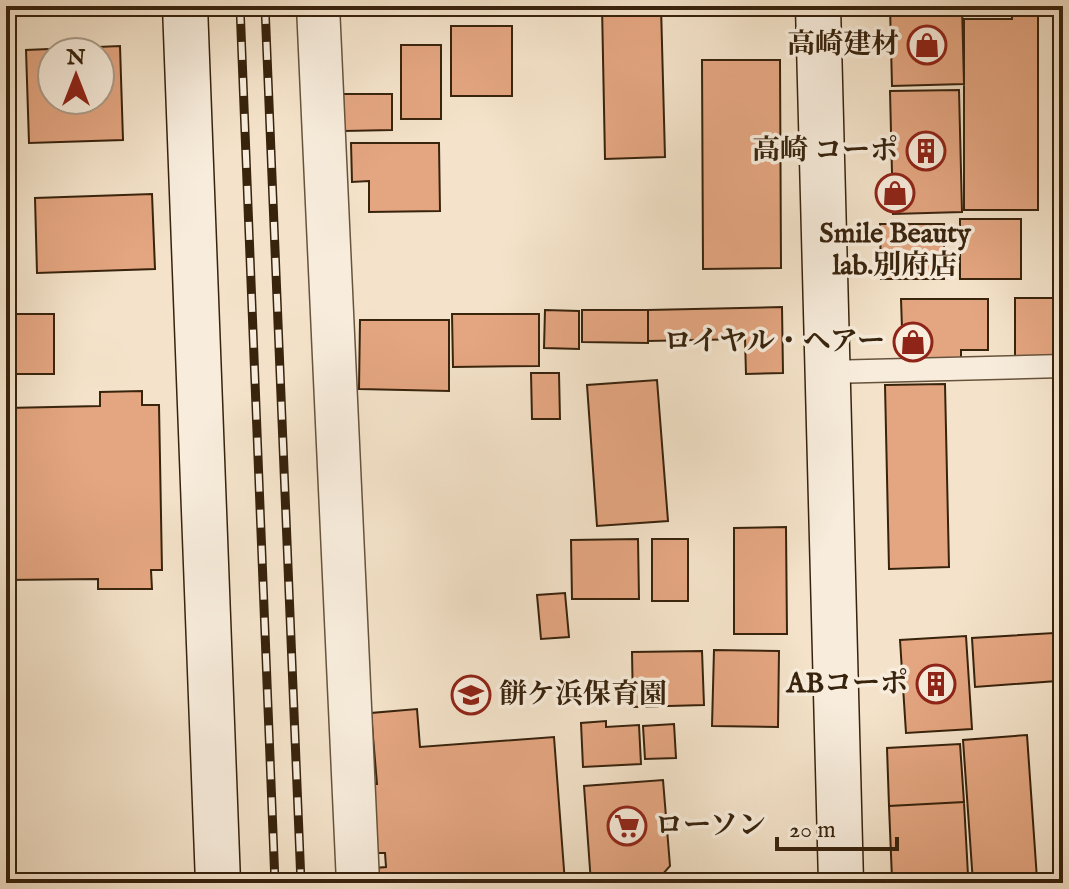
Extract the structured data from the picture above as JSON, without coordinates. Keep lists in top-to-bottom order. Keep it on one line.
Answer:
{"places":{"shop":["高崎建材","Smile Beauty lab.別府店","ロイヤル・ヘアー"],"building":["高崎 コーポ","ABコーポ"],"school or university":["餅ケ浜保育園"],"supermarket":["ローソン"]},"scale_bar":"20 m","north":"top"}
